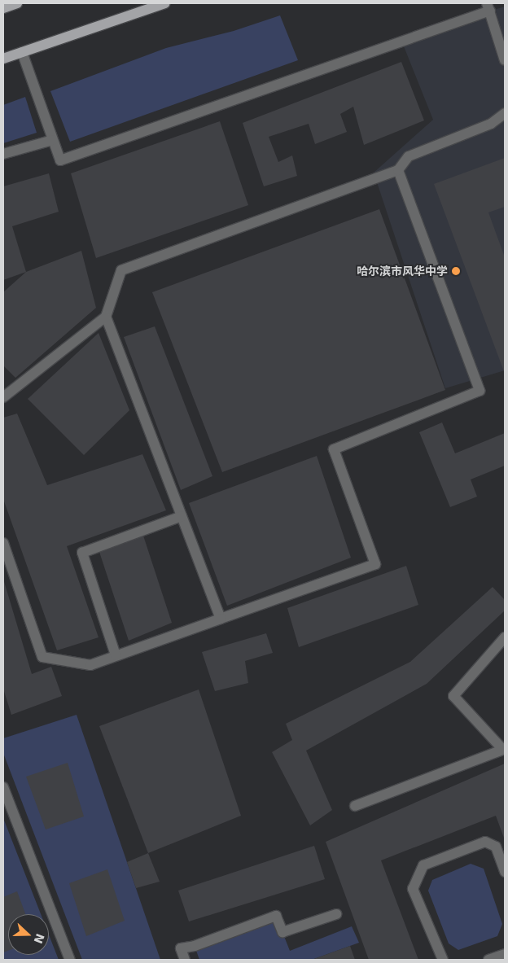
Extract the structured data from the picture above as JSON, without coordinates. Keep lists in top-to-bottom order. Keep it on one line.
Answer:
{"places":["哈尔滨市风华中学"],"north":"right"}
